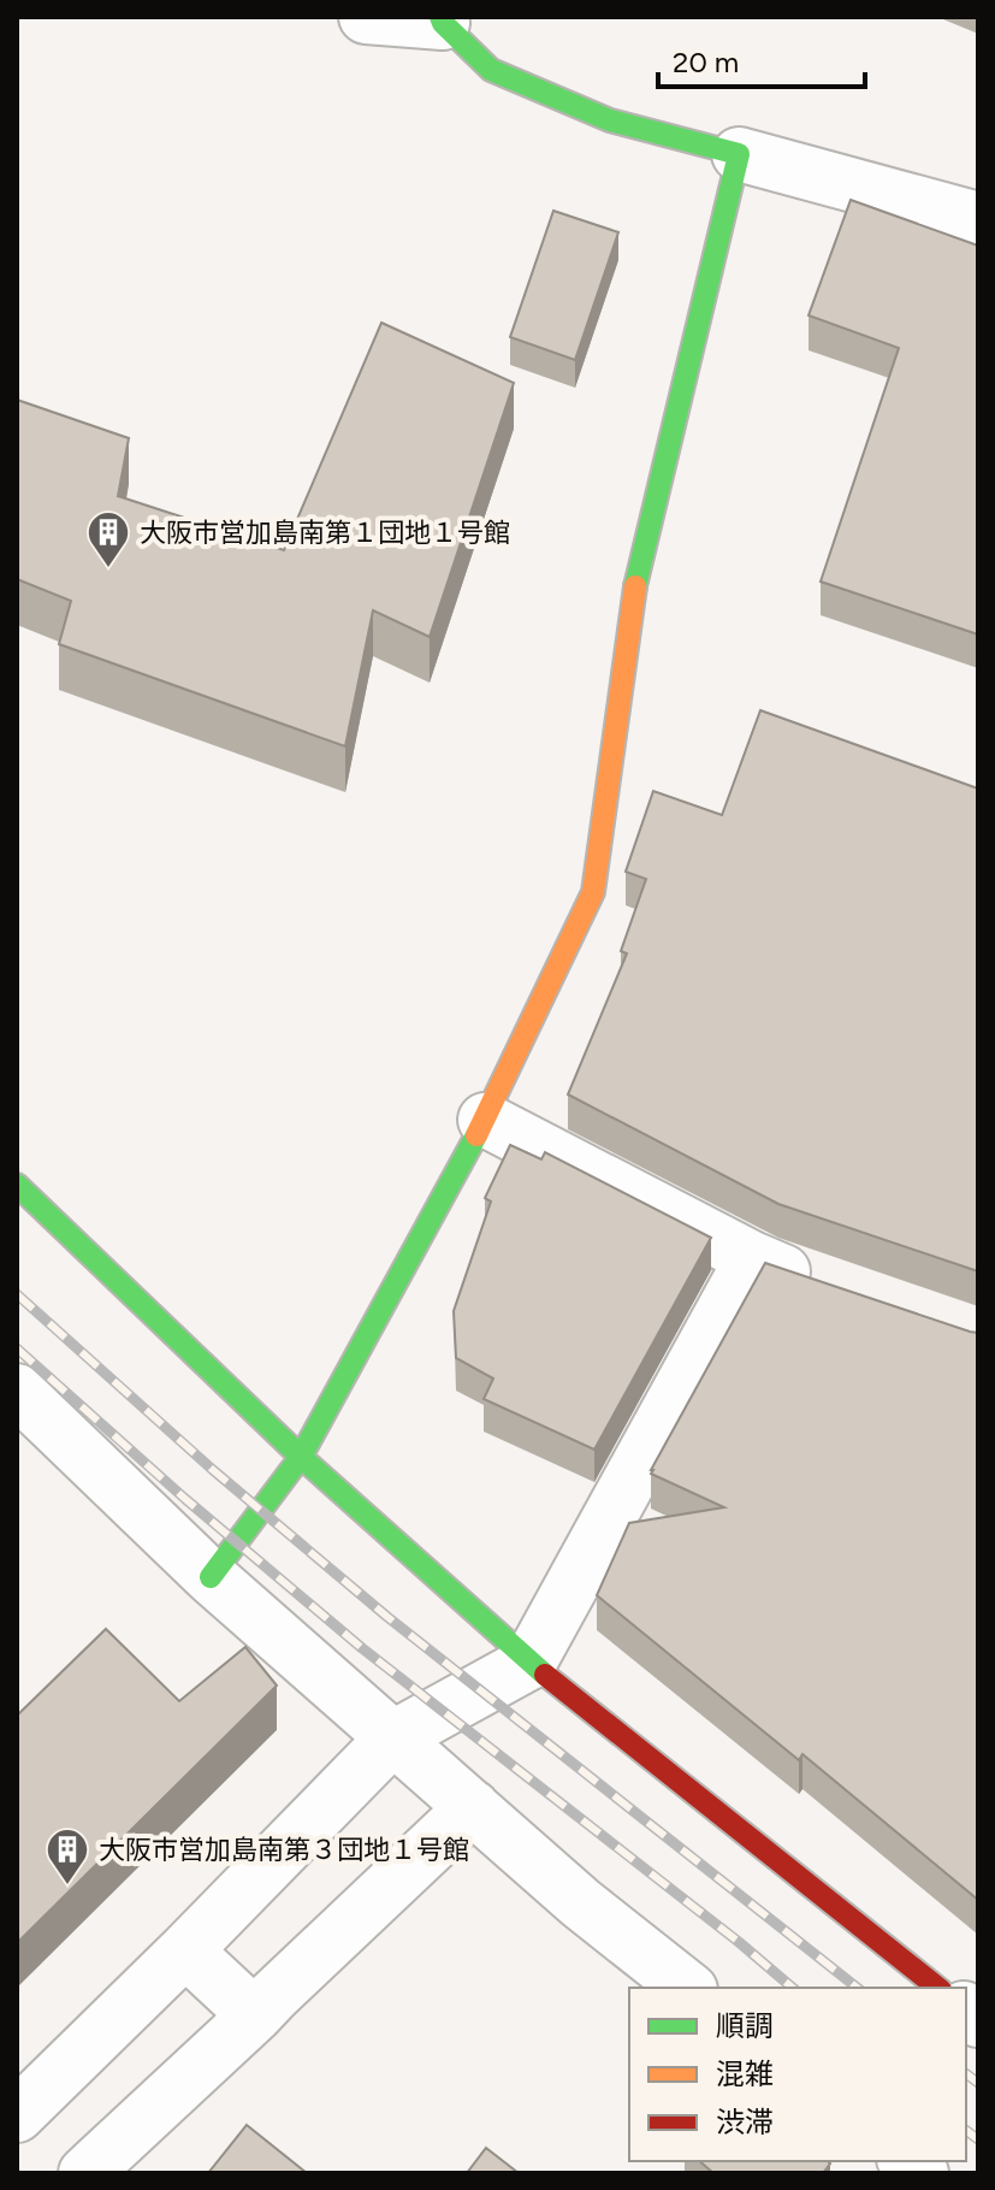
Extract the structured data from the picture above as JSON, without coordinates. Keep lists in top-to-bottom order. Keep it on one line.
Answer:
{"places":{"building":["大阪市営加島南第１団地１号館","大阪市営加島南第３団地１号館"]},"legend":["順調","混雑","渋滞"],"scale_bar":"20 m"}
